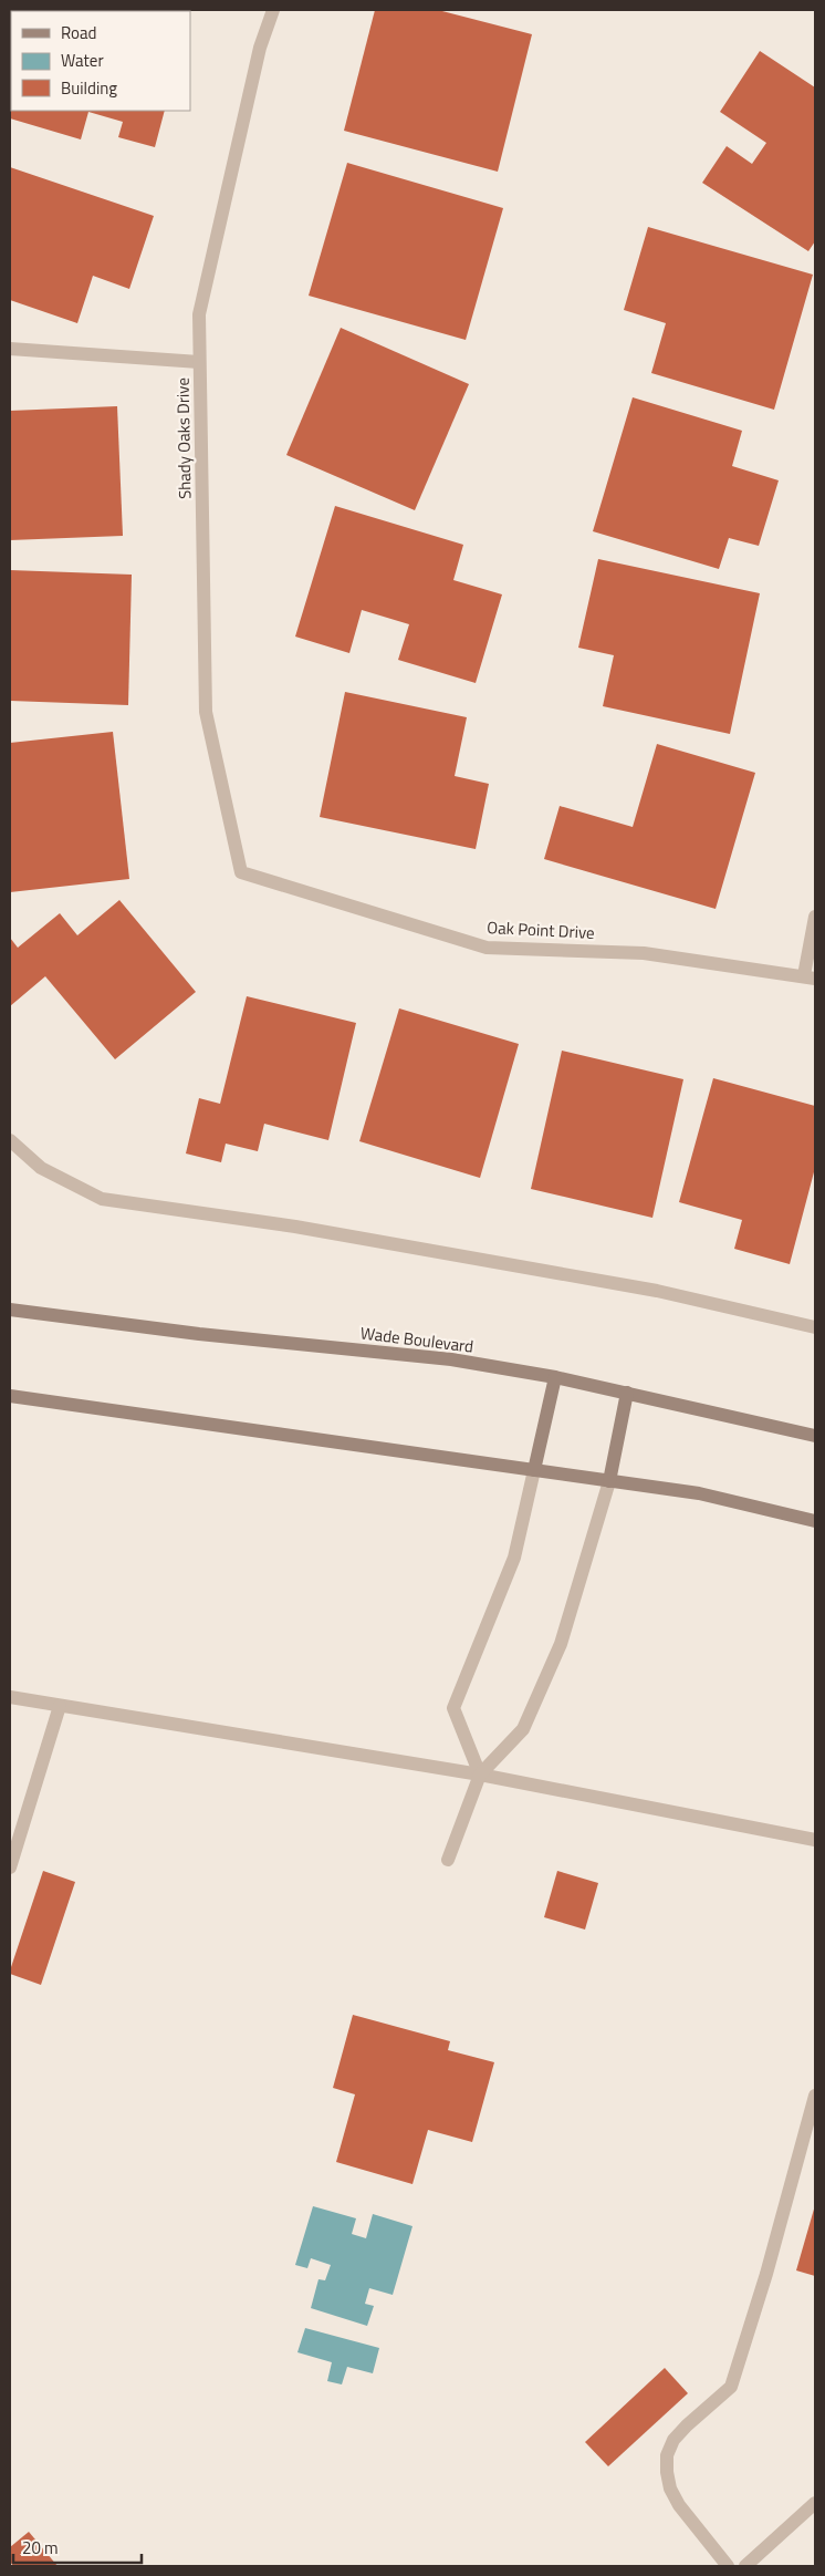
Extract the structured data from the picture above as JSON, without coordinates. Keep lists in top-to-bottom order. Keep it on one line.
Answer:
{"streets":{"street":["Shady Oaks Drive","Oak Point Drive","Wade Boulevard"]},"crossings":[["Shady Oaks Drive","Oak Point Drive"]],"legend":["Road","Water","Building"],"scale_bar":"20 m"}
